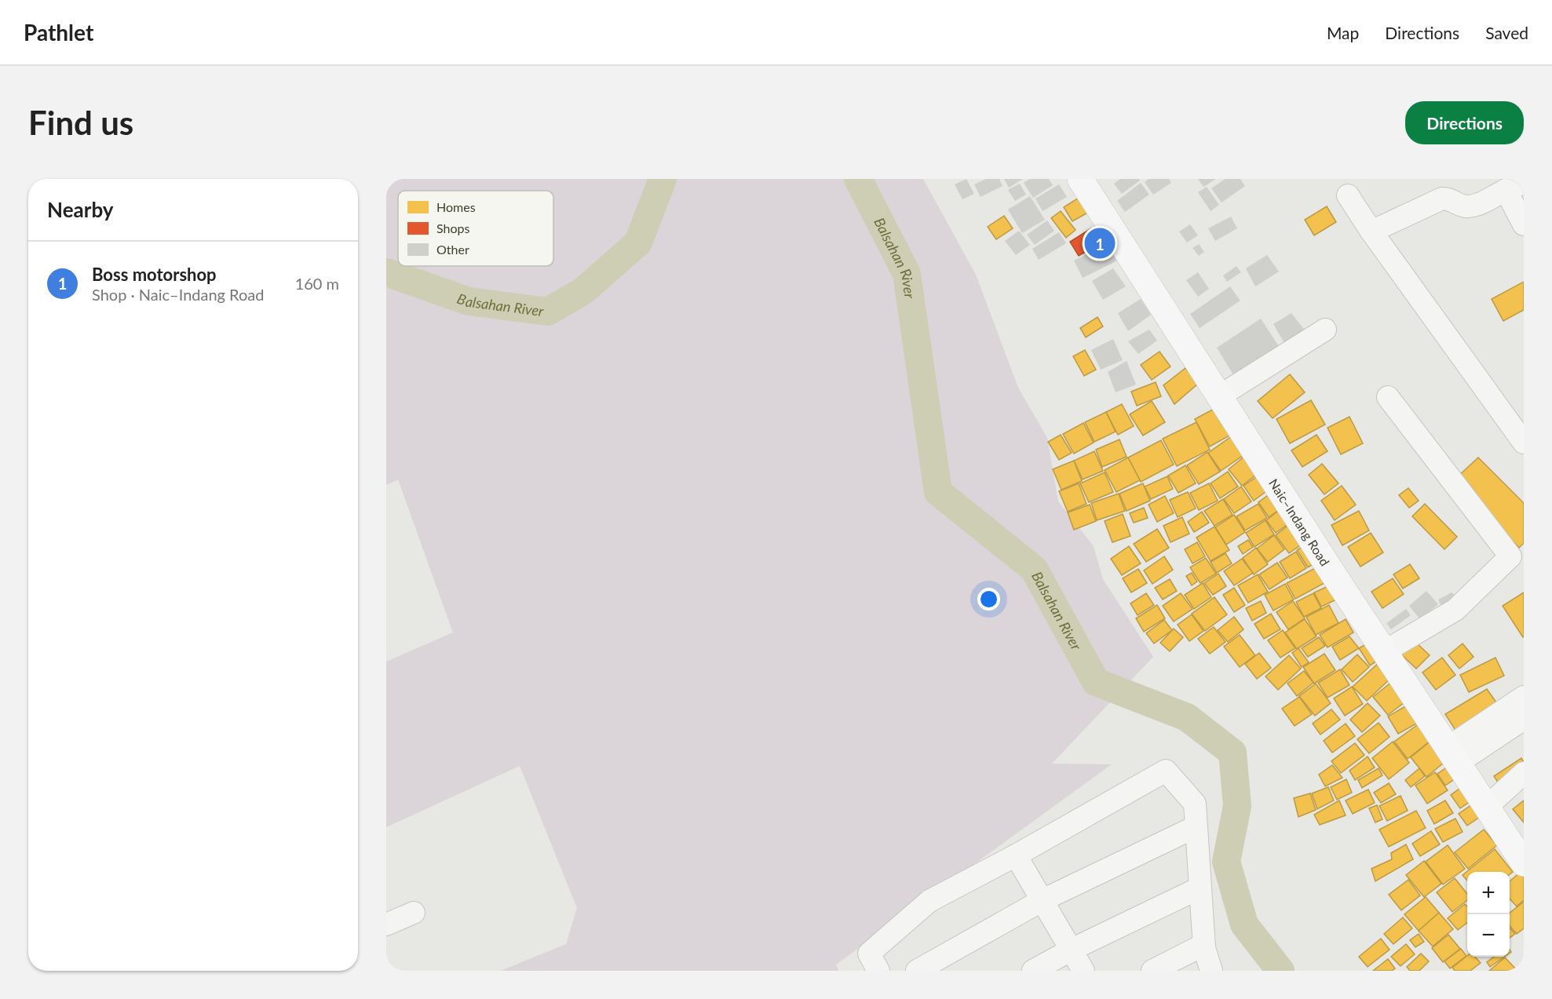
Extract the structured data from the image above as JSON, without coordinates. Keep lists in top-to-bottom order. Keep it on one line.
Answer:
{"streets":{"main road":["Naic–Indang Road"]},"water":["Balsahan River"],"legend":["Homes","Shops","Other"],"page":{"header":"Pathlet","nav":["Map","Directions","Saved"],"buttons":"Directions","title":"Find us","heading":"Nearby","pins":"1","list":[{"mark":"1","name":"Boss motorshop","note":"Shop · Naic–Indang Road","value":"160 m"}],"map_buttons":["+","−"]}}
